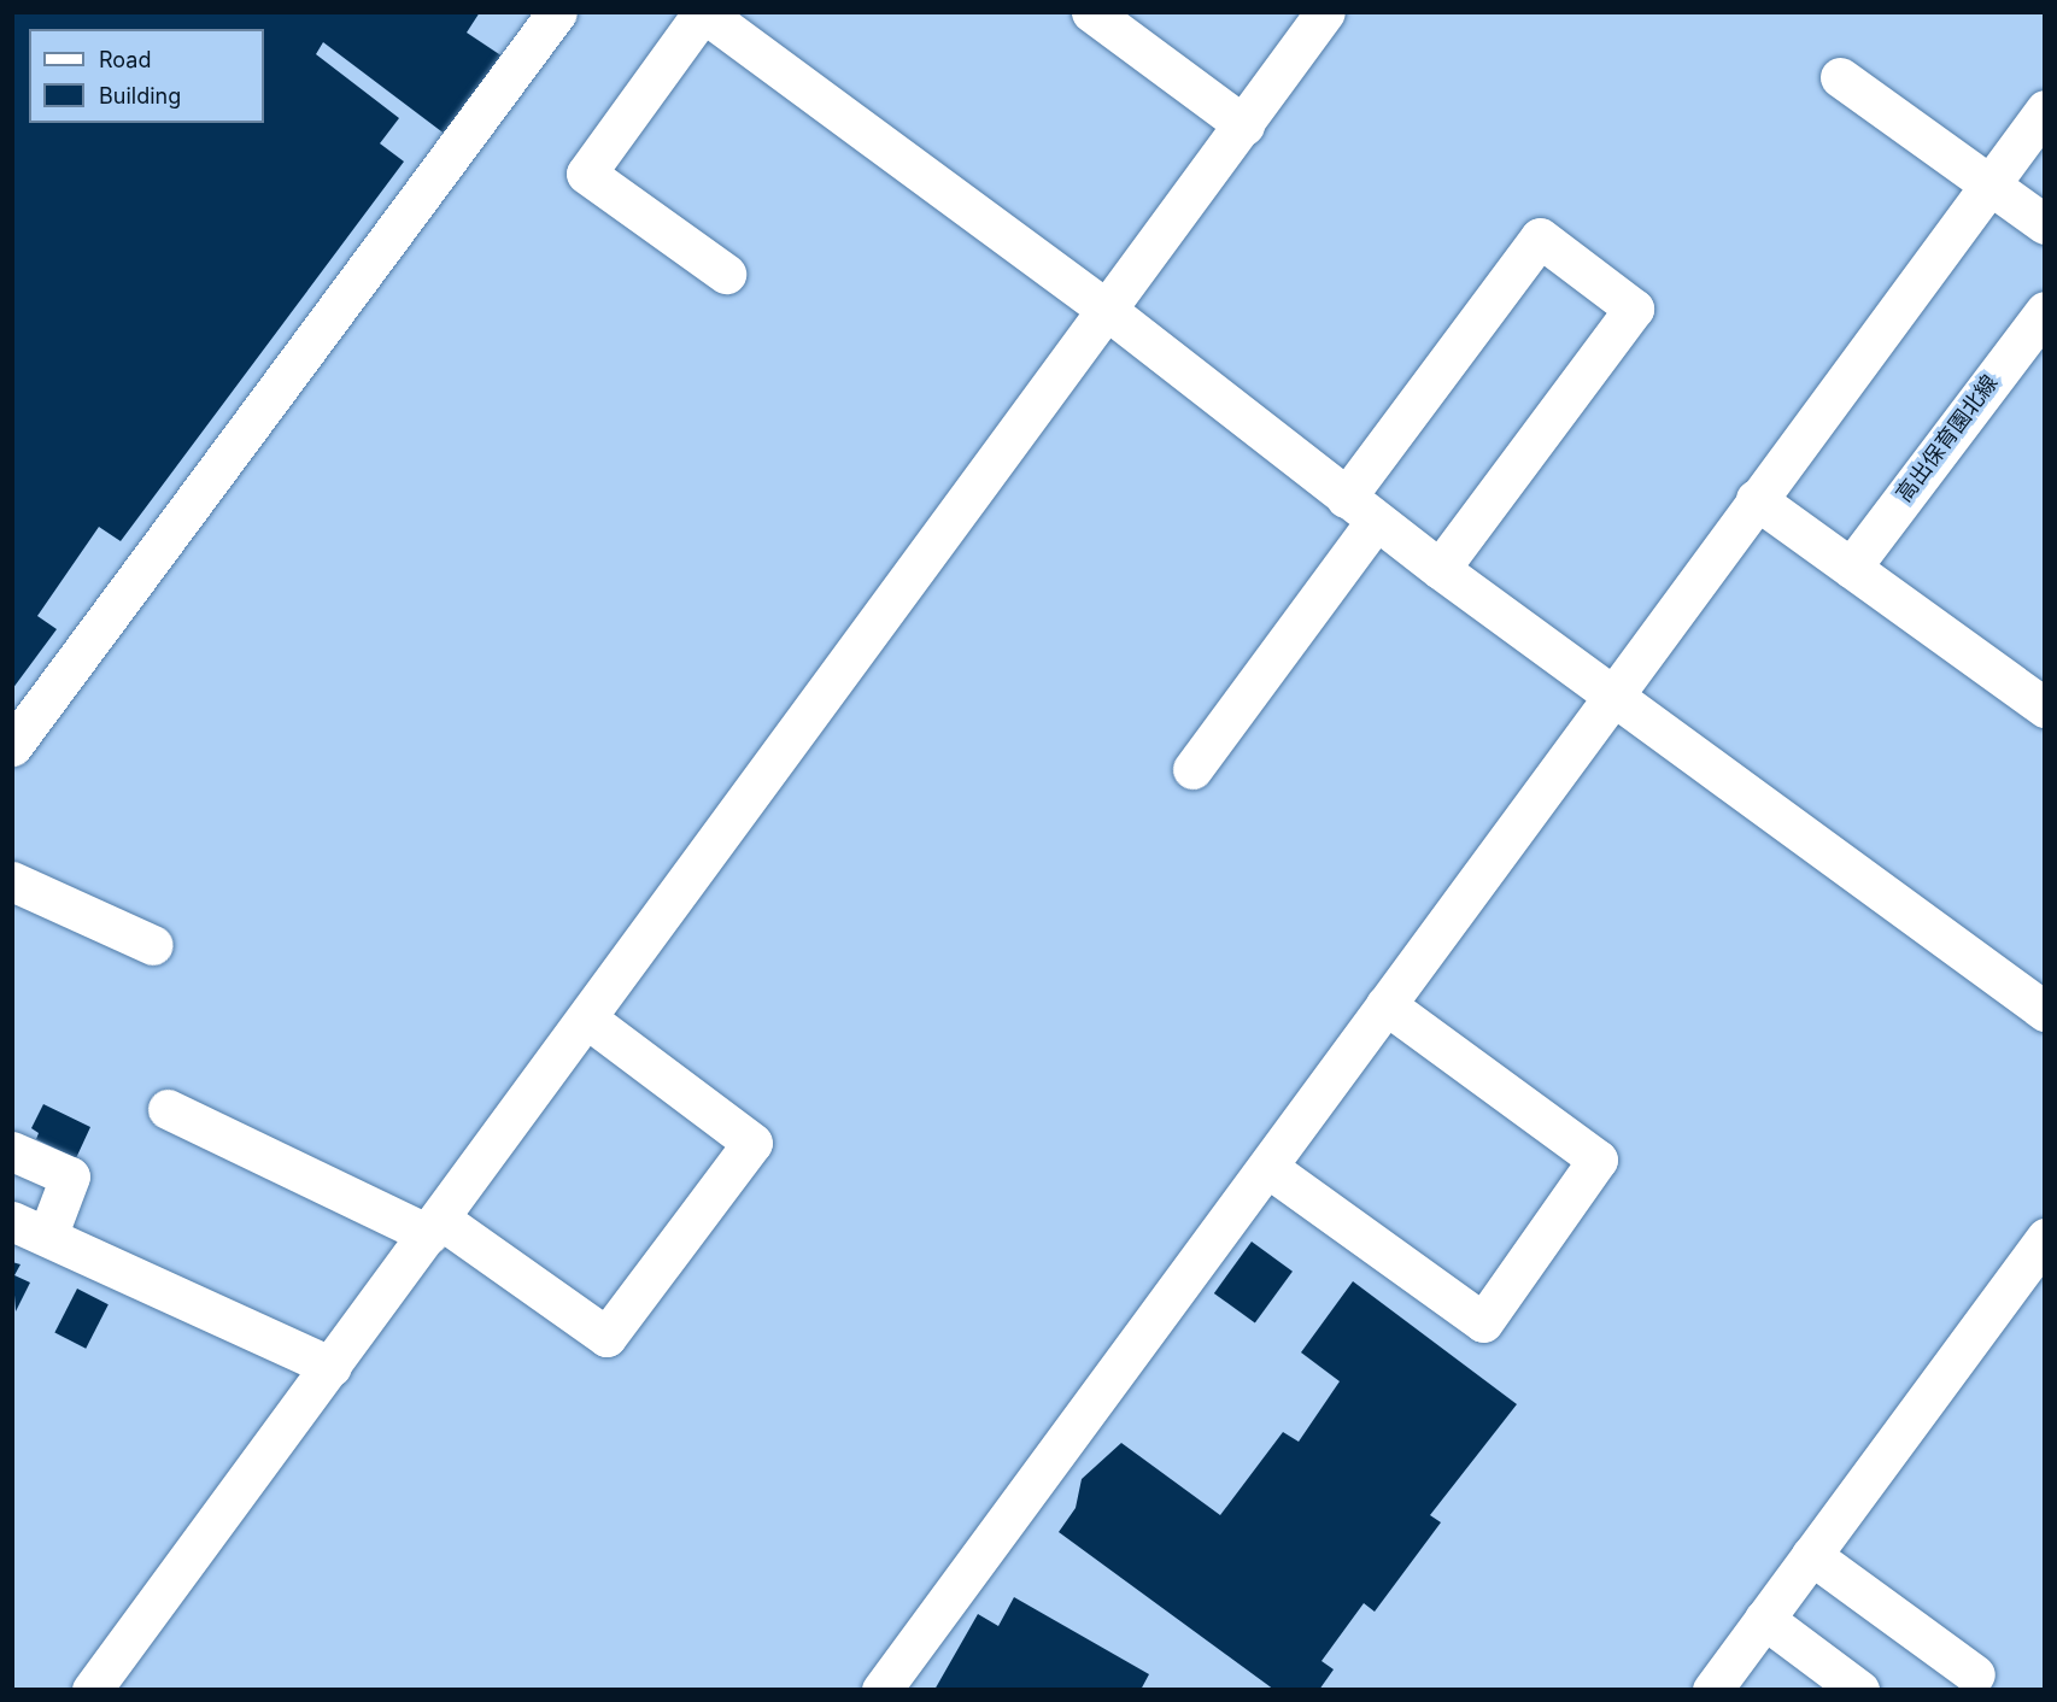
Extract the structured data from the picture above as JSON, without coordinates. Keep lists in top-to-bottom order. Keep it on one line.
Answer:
{"streets":{"street":["高出保育園北線"]},"legend":["Road","Building"]}
